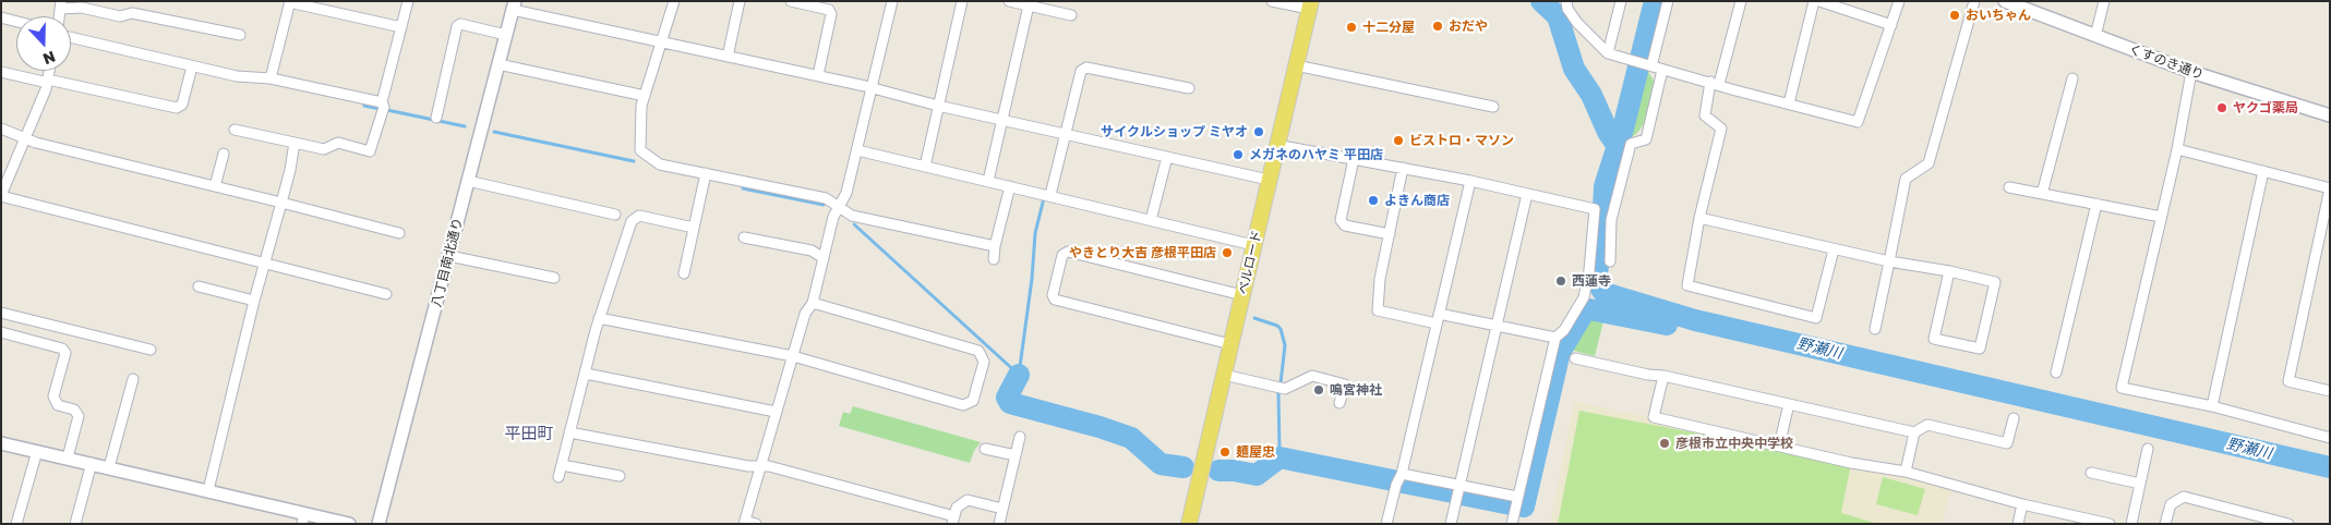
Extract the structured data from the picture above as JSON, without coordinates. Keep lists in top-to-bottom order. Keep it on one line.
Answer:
{"streets":{"main road":["ベルロード"],"street":["くすのき通り","八丁目南北通り"]},"districts":["平田町"],"water":["野瀬川"],"places":["おいちゃん","おだや","十二分屋","ヤクゴ薬局","サイクルショップ ミヤオ","ビストロ・マソン","メガネのハヤミ 平田店","よきん商店","やきとり大吉 彦根平田店","西蓮寺","鳴宮神社","彦根市立中央中学校","麺屋忠"],"north":"bottom"}
